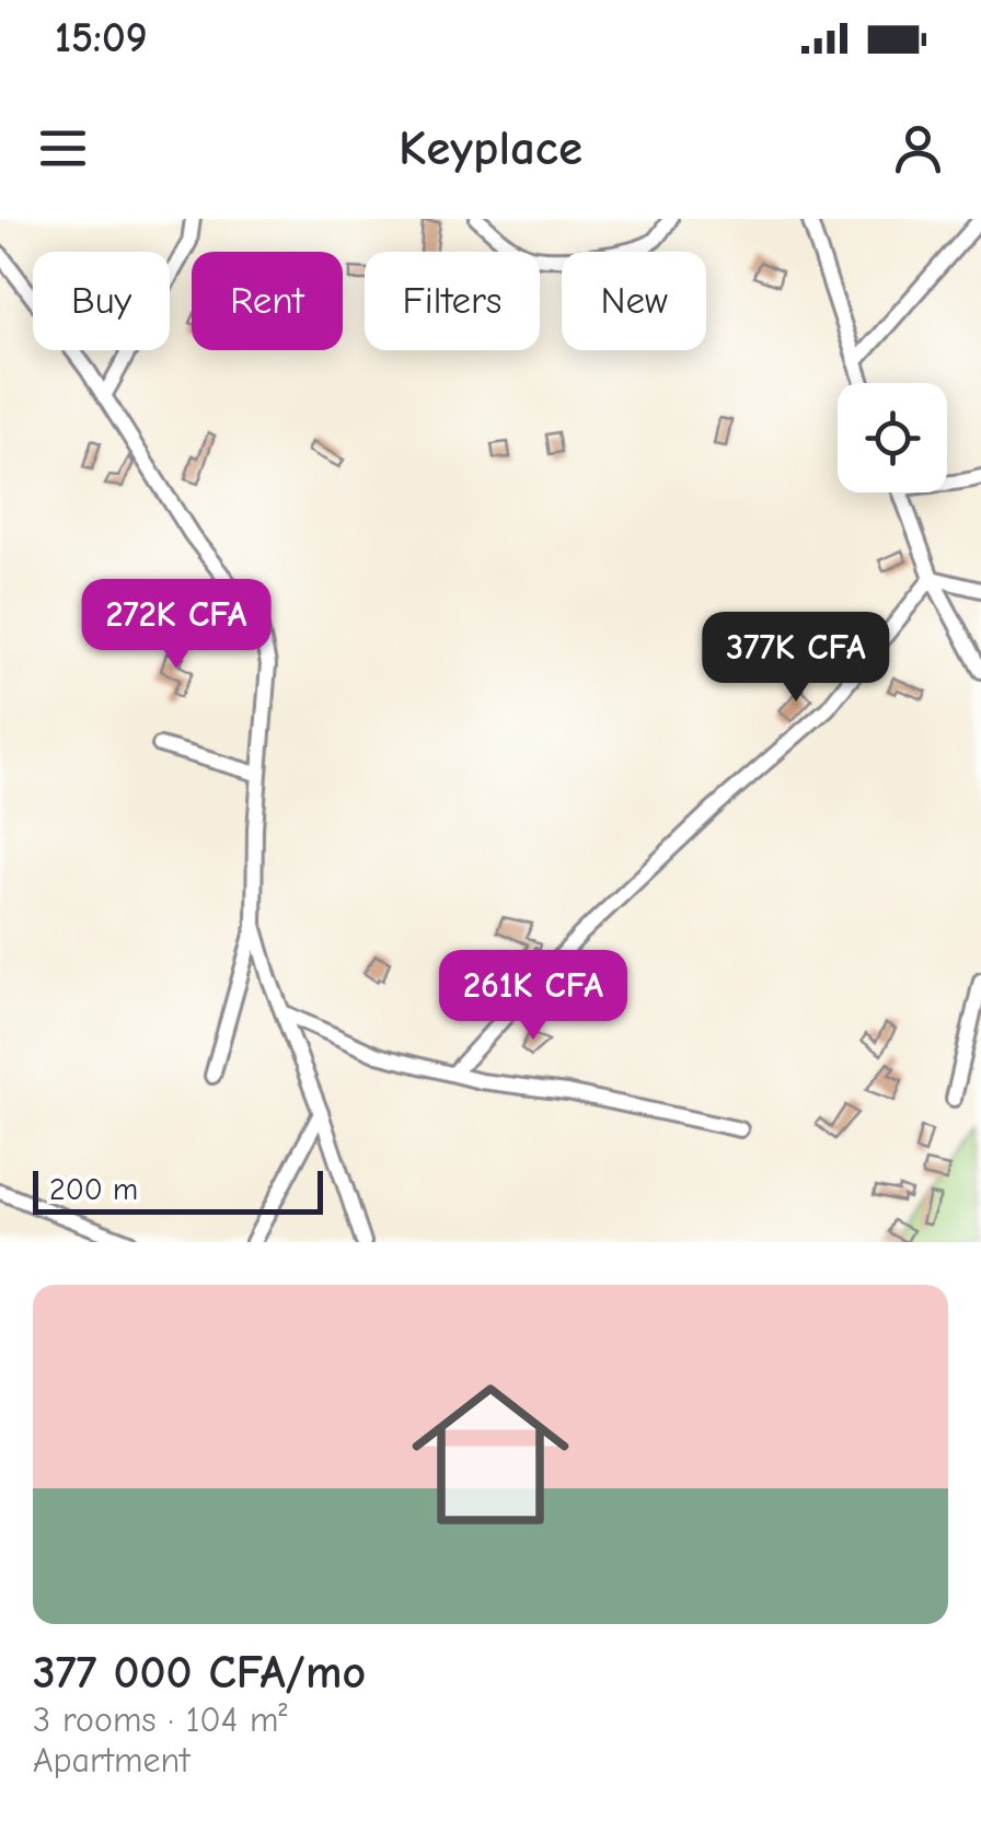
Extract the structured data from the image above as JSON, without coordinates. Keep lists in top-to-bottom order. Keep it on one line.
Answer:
{"scale_bar":"200 m","page":{"status":"15:09","header":"Keyplace","chip":["Buy","Rent","Filters","New"],"price":["272K CFA","377K CFA","261K CFA"],"scale":"200 m","list":[{"name":"377 000 CFA/mo","note":"3 rooms · 104 m² · Apartment"}]}}
